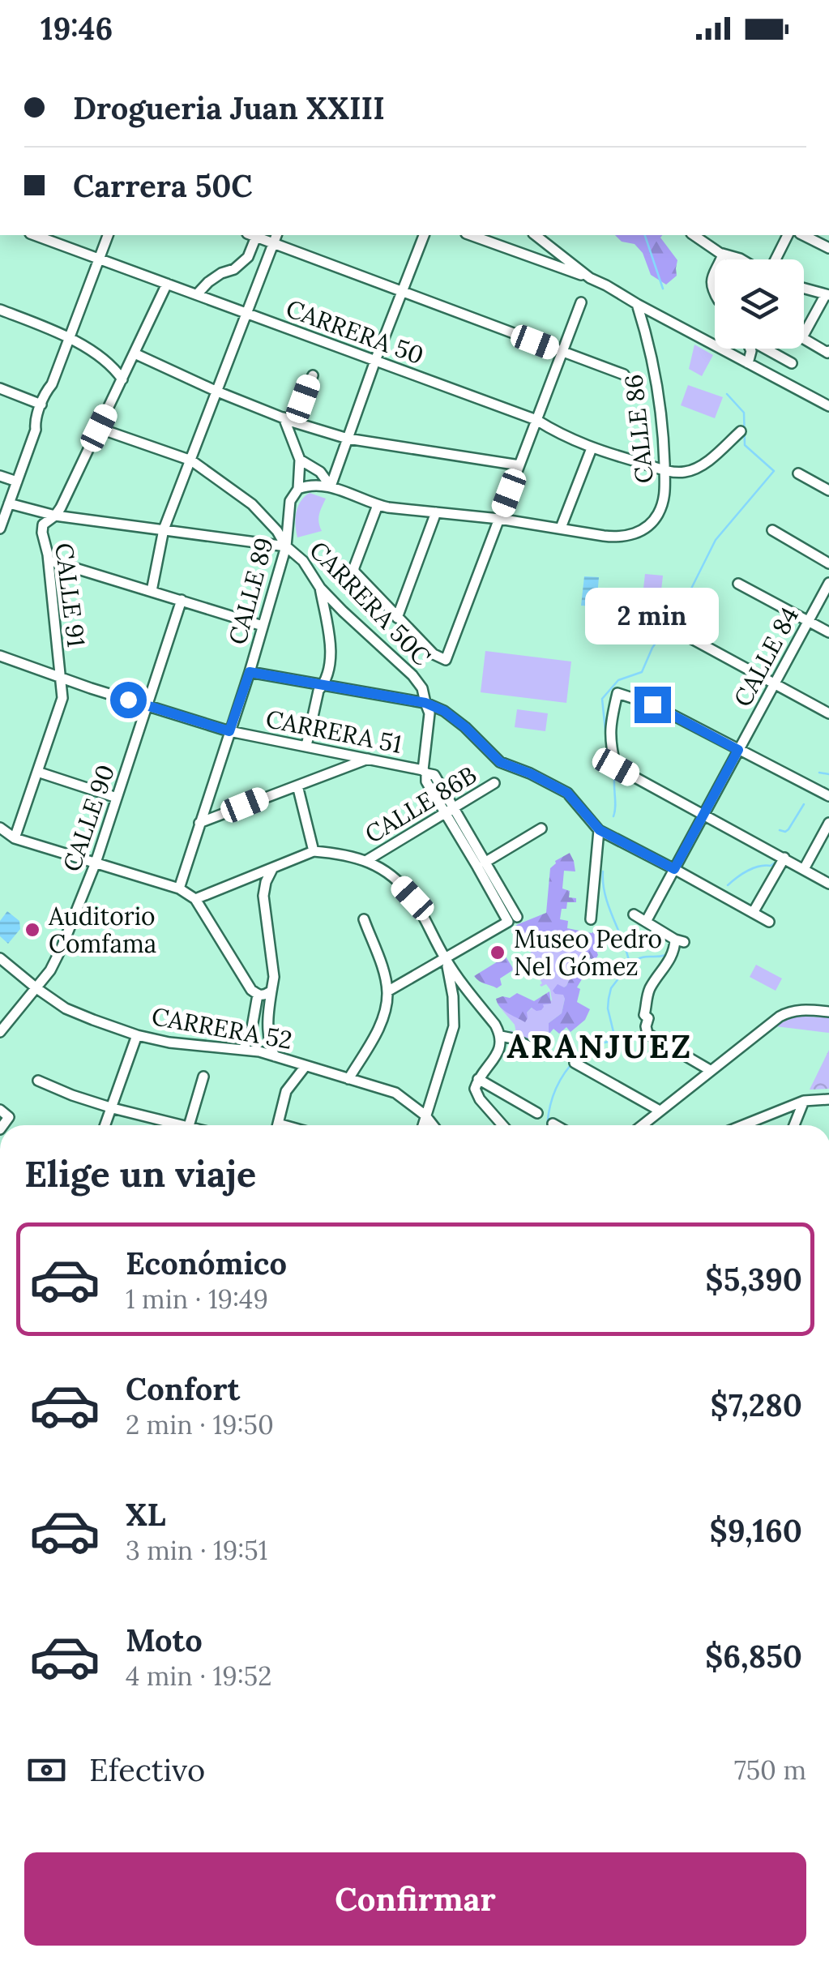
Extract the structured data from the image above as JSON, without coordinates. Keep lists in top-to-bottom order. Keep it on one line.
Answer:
{"streets":{"street":["CARRERA 50","CALLE 86","CALLE 89","CALLE 91","CARRERA 50C","CALLE 84","CARRERA 51","CALLE 86B","CALLE 90","CARRERA 52"]},"crossings":[["CARRERA 50","CALLE 86"],["CARRERA 50","CALLE 91"],["CALLE 89","CARRERA 50C"],["CALLE 89","CARRERA 51"],["CALLE 91","CARRERA 50C"],["CALLE 91","CARRERA 51"],["CARRERA 51","CALLE 86B"],["CARRERA 51","CALLE 90"],["CALLE 90","CARRERA 52"]],"districts":["ARANJUEZ"],"places":["Auditorio Comfama","Museo Pedro Nel Gómez"],"page":{"status":"19:46","banner":["Drogueria Juan XXIII","Carrera 50C"],"bubble":"2 min","heading":"Elige un viaje","list":[{"name":"Económico","note":"1 min · 19:49","value":"$5,390"},{"name":"Confort","note":"2 min · 19:50","value":"$7,280"},{"name":"XL","note":"3 min · 19:51","value":"$9,160"},{"name":"Moto","note":"4 min · 19:52","value":"$6,850"}],"pay":["Efectivo","750 m"],"buttons":"Confirmar"}}
